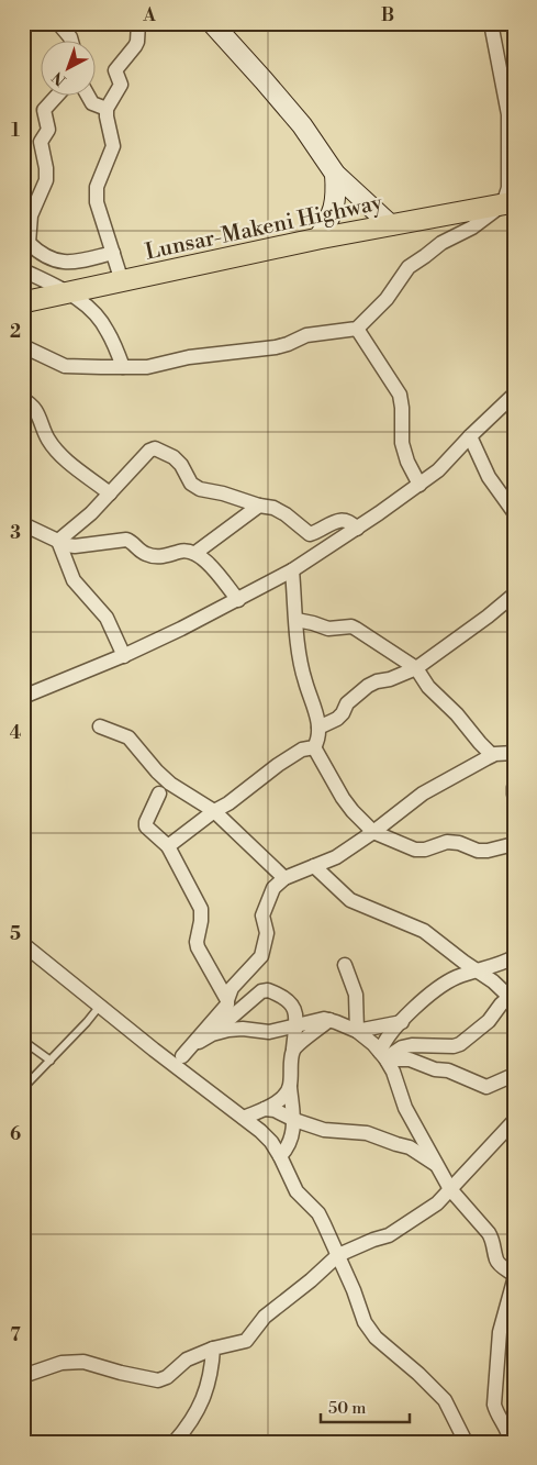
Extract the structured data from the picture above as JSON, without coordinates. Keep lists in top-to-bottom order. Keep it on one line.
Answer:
{"streets":{"main road":["Lunsar-Makeni Highway"]},"scale_bar":"50 m","north":"bottom left","grid":{"columns":["A","B"],"rows":["1","2","3","4","5","6","7"]}}
